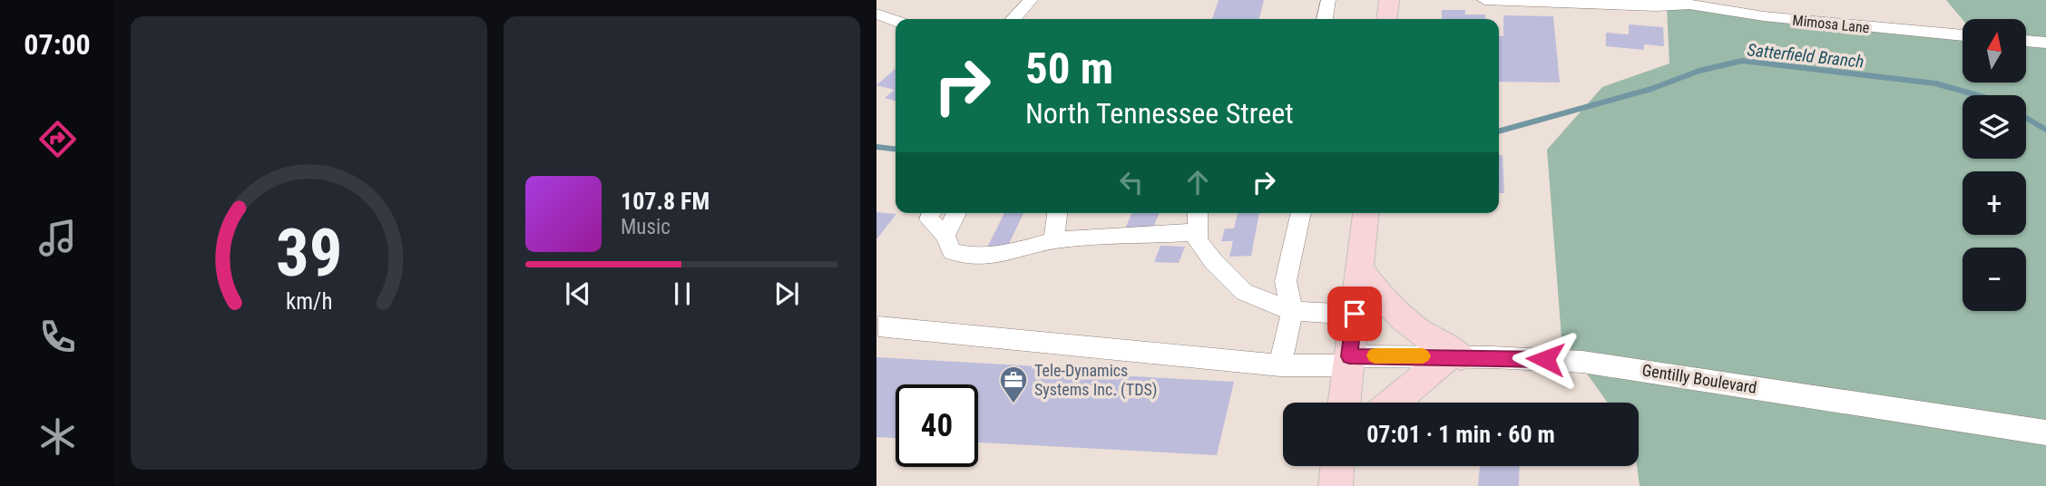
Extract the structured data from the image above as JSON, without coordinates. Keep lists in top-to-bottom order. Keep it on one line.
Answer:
{"streets":{"street":["Mimosa Lane","Gentilly Boulevard"]},"water":["Satterfield Branch"],"places":{"office":["Tele-Dynamics Systems Inc. (TDS)"]},"north":"top","page":{"tabs":"07:00","map_buttons":["+","−"],"turn":["50 m","North Tennessee Street"],"song":["107.8 FM","Music"],"limit":"40","trip":"07:01 · 1 min · 60 m","gauge":["39","km/h"]}}
